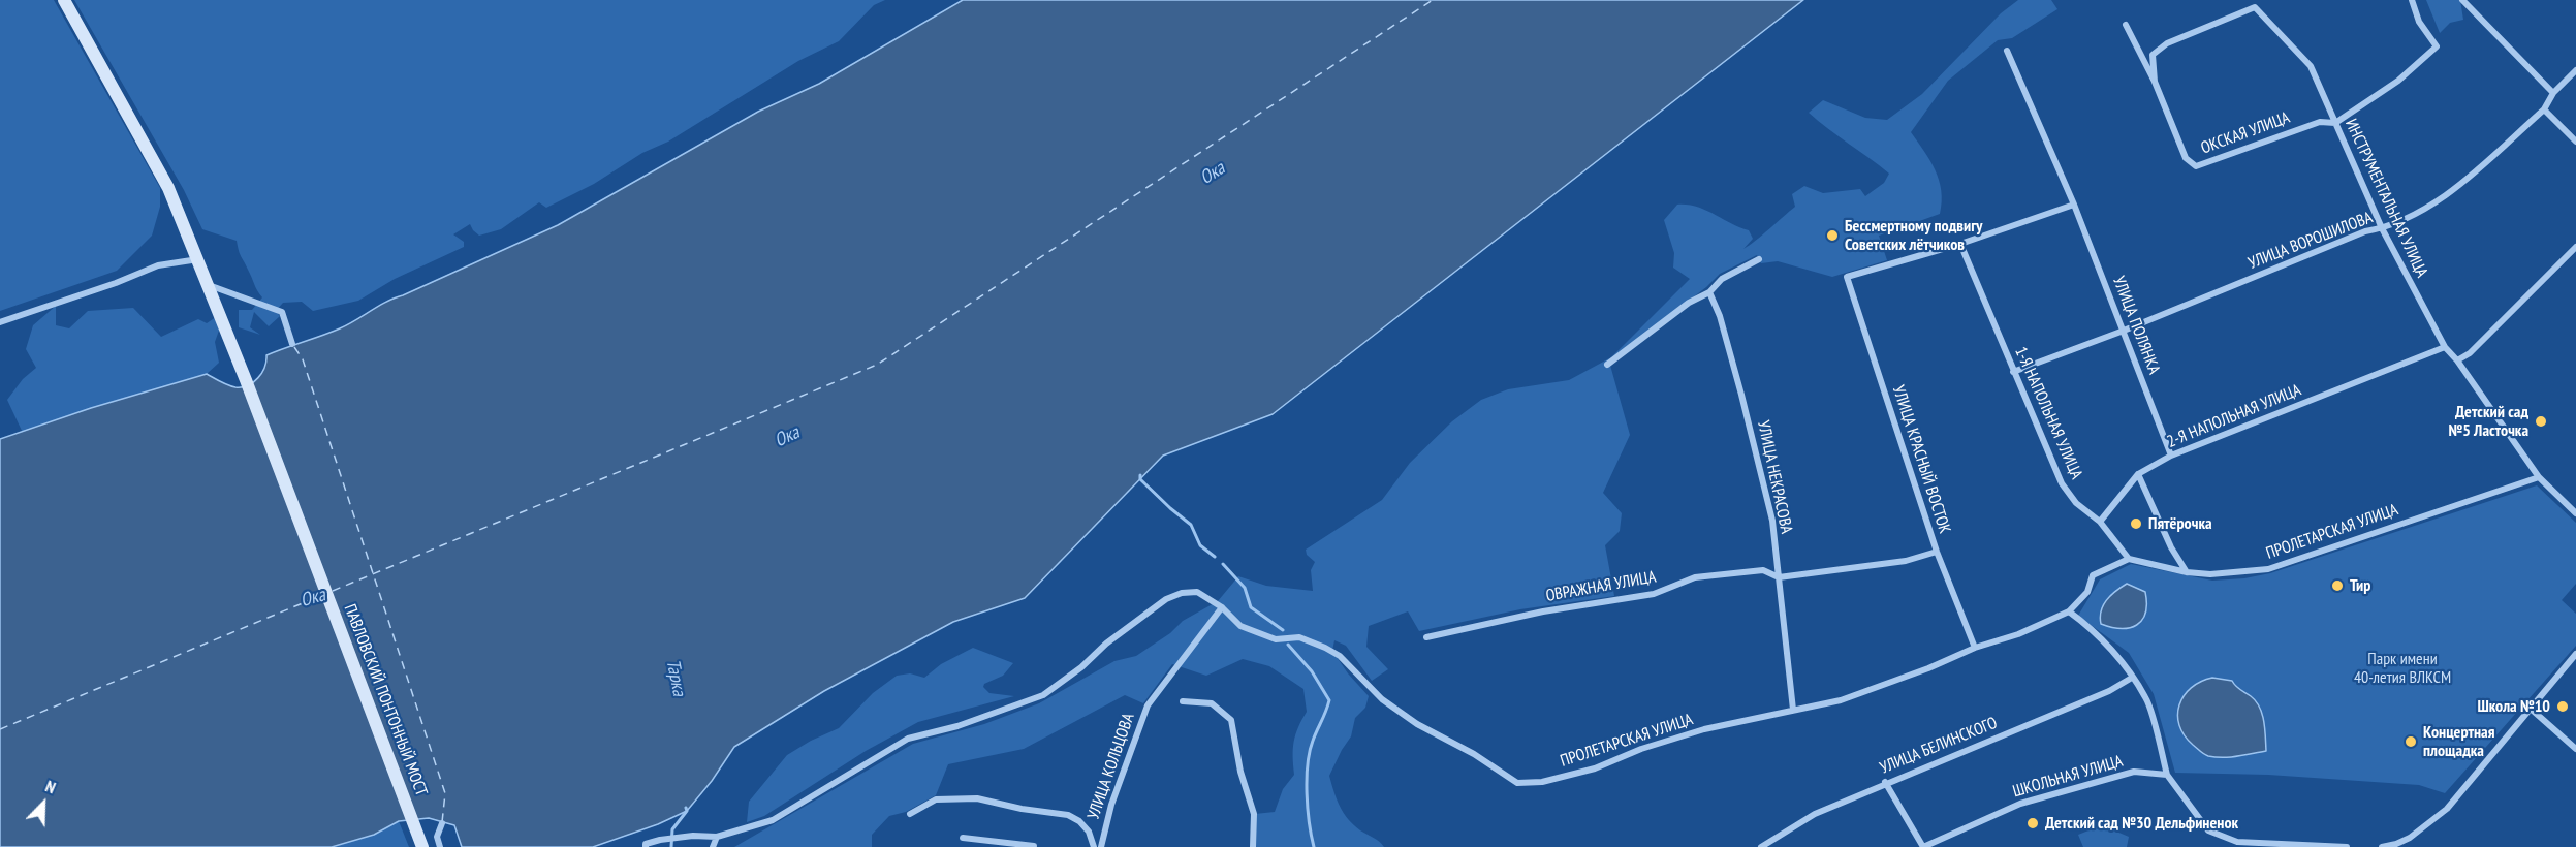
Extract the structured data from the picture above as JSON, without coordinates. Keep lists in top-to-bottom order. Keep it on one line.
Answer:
{"streets":{"main road":["ПАВЛОВСКИЙ ПОНТОННЫЙ МОСТ"],"street":["ОКСКАЯ УЛИЦА","ИНСТРУМЕНТАЛЬНАЯ УЛИЦА","УЛИЦА ВОРОШИЛОВА","УЛИЦА ПОЛЯНКА","1-Я НАПОЛЬНАЯ УЛИЦА","2-Я НАПОЛЬНАЯ УЛИЦА","УЛИЦА КРАСНЫЙ ВОСТОК","УЛИЦА НЕКРАСОВА","ПРОЛЕТАРСКАЯ УЛИЦА","ОВРАЖНАЯ УЛИЦА","УЛИЦА БЕЛИНСКОГО","УЛИЦА КОЛЬЦОВА","ШКОЛЬНАЯ УЛИЦА"]},"crossings":[["ОКСКАЯ УЛИЦА","ИНСТРУМЕНТАЛЬНАЯ УЛИЦА"],["ИНСТРУМЕНТАЛЬНАЯ УЛИЦА","УЛИЦА ВОРОШИЛОВА"],["ИНСТРУМЕНТАЛЬНАЯ УЛИЦА","2-Я НАПОЛЬНАЯ УЛИЦА"],["ИНСТРУМЕНТАЛЬНАЯ УЛИЦА","ПРОЛЕТАРСКАЯ УЛИЦА"],["УЛИЦА ВОРОШИЛОВА","УЛИЦА ПОЛЯНКА"],["УЛИЦА ВОРОШИЛОВА","1-Я НАПОЛЬНАЯ УЛИЦА"],["УЛИЦА ПОЛЯНКА","2-Я НАПОЛЬНАЯ УЛИЦА"],["1-Я НАПОЛЬНАЯ УЛИЦА","УЛИЦА КРАСНЫЙ ВОСТОК"],["1-Я НАПОЛЬНАЯ УЛИЦА","ПРОЛЕТАРСКАЯ УЛИЦА"],["УЛИЦА КРАСНЫЙ ВОСТОК","ПРОЛЕТАРСКАЯ УЛИЦА"],["УЛИЦА КРАСНЫЙ ВОСТОК","ОВРАЖНАЯ УЛИЦА"],["УЛИЦА НЕКРАСОВА","ПРОЛЕТАРСКАЯ УЛИЦА"],["УЛИЦА НЕКРАСОВА","ОВРАЖНАЯ УЛИЦА"],["ПРОЛЕТАРСКАЯ УЛИЦА","УЛИЦА КОЛЬЦОВА"],["УЛИЦА БЕЛИНСКОГО","ШКОЛЬНАЯ УЛИЦА"]],"water":["Ока","Тарка"],"parks":["Парк имени 40-летия ВЛКСМ"],"places":["Бессмертному подвигу Советских лётчиков","Детский сад №5 Ласточка","Пятёрочка","Тир","Школа №10","Концертная площадка","Детский сад №30 Дельфиненок"],"north":"top right"}
